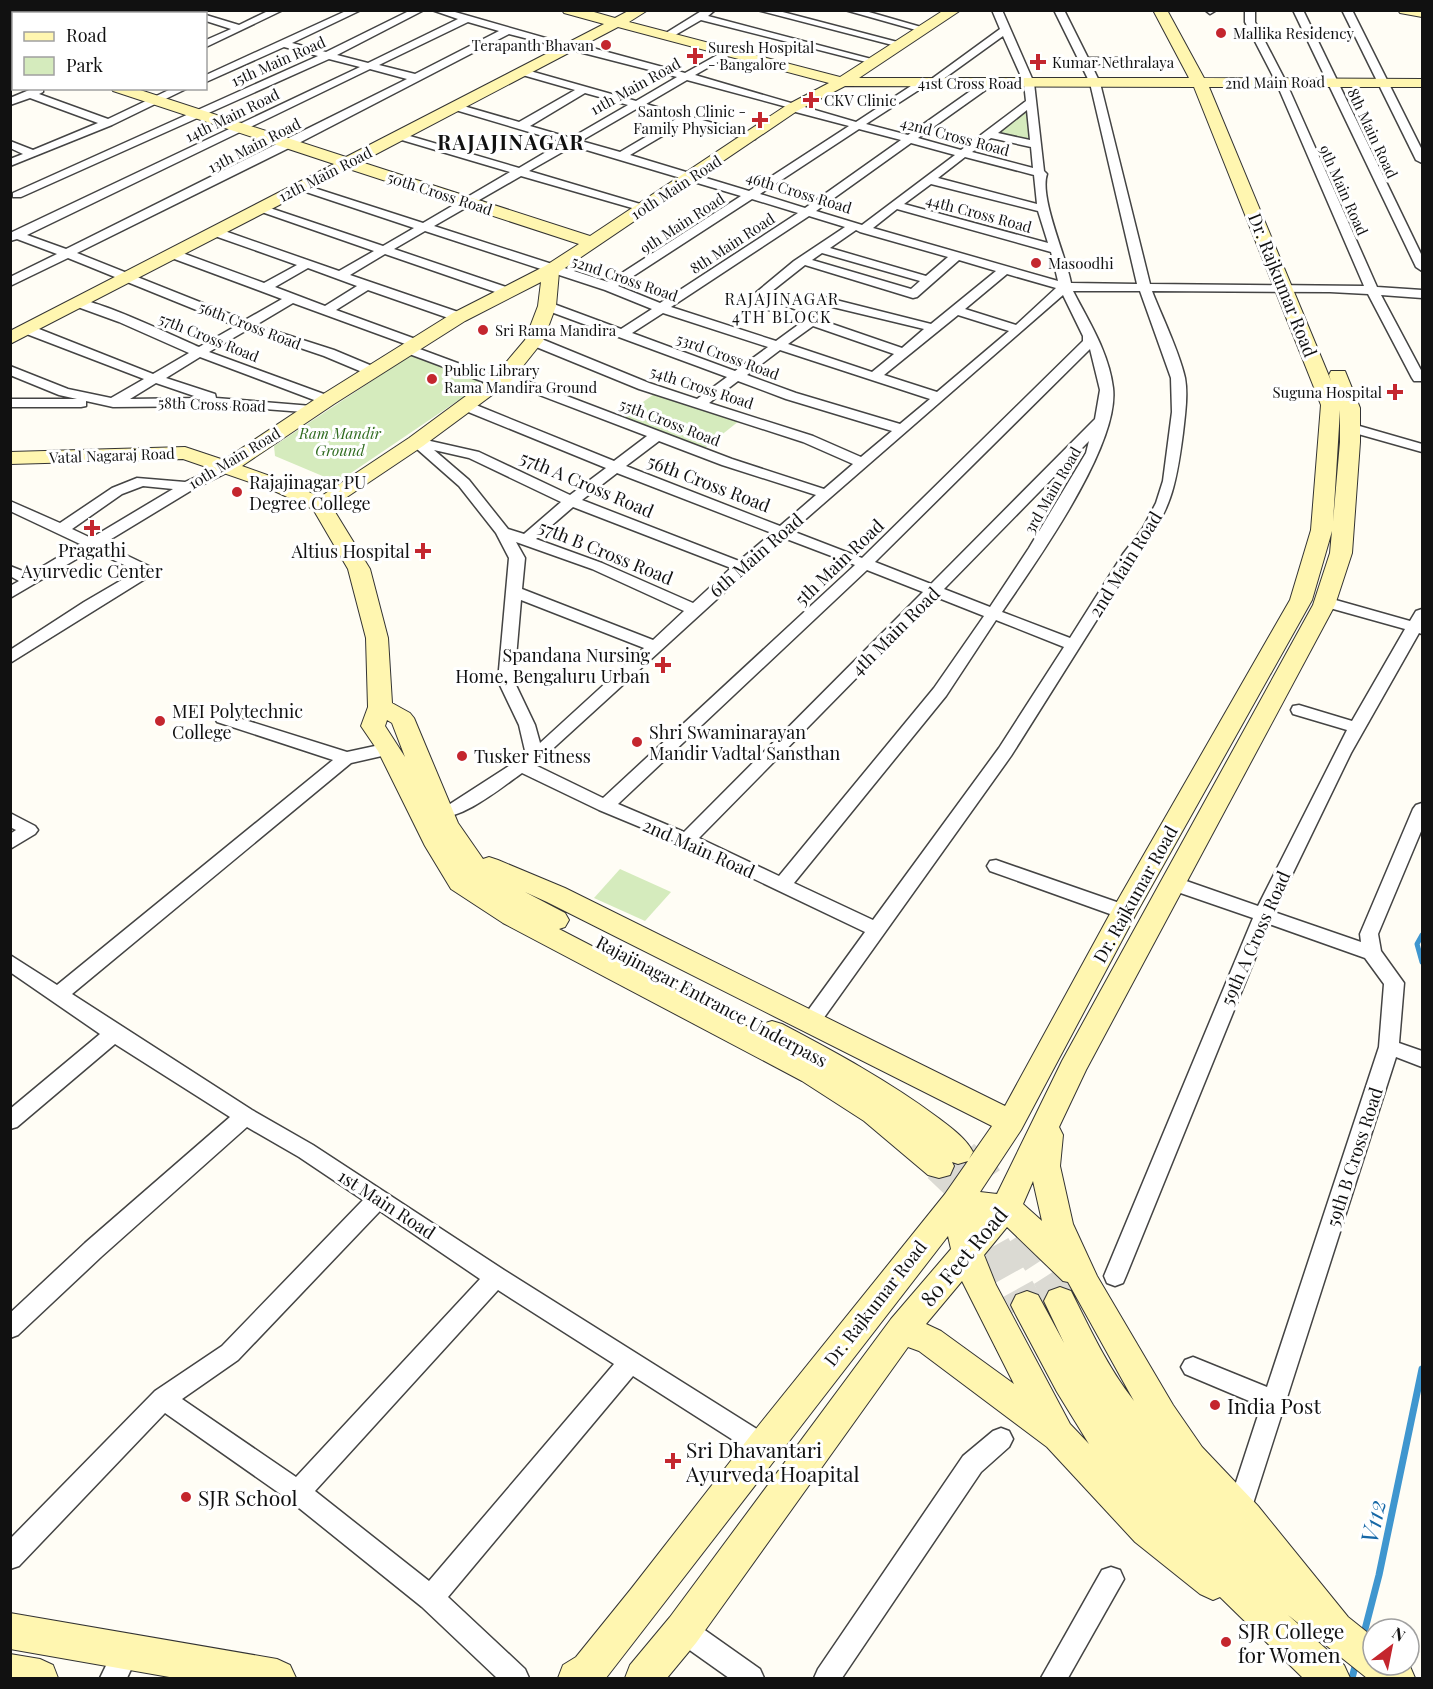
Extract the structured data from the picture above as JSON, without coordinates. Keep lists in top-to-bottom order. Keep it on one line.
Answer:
{"streets":{"main road":["2nd Main Road","41st Cross Road","12th Main Road","10th Main Road","50th Cross Road","Dr. Rajkumar Road","Vatal Nagaraj Road","Rajajinagar Entrance Underpass","80 Feet Road"],"street":["15th Main Road","11th Main Road","14th Main Road","8th Main Road","42nd Cross Road","13th Main Road","9th Main Road","46th Cross Road","44th Cross Road","52nd Cross Road","56th Cross Road","57th Cross Road","53rd Cross Road","54th Cross Road","58th Cross Road","55th Cross Road","57th A Cross Road","3rd Main Road","57th B Cross Road","6th Main Road","5th Main Road","4th Main Road","59th A Cross Road","59th B Cross Road","1st Main Road"]},"crossings":[["15th Main Road","50th Cross Road"],["2nd Main Road","41st Cross Road"],["2nd Main Road","8th Main Road"],["2nd Main Road","9th Main Road"],["2nd Main Road","46th Cross Road"],["2nd Main Road","Dr. Rajkumar Road"],["2nd Main Road","56th Cross Road"],["2nd Main Road","3rd Main Road"],["2nd Main Road","6th Main Road"],["2nd Main Road","5th Main Road"],["2nd Main Road","4th Main Road"],["41st Cross Road","11th Main Road"],["41st Cross Road","8th Main Road"],["41st Cross Road","12th Main Road"],["41st Cross Road","10th Main Road"],["41st Cross Road","9th Main Road"],["41st Cross Road","3rd Main Road"],["11th Main Road","46th Cross Road"],["11th Main Road","50th Cross Road"],["11th Main Road","52nd Cross Road"],["14th Main Road","50th Cross Road"],["14th Main Road","56th Cross Road"],["8th Main Road","42nd Cross Road"],["8th Main Road","46th Cross Road"],["8th Main Road","52nd Cross Road"],["8th Main Road","53rd Cross Road"],["42nd Cross Road","10th Main Road"],["42nd Cross Road","9th Main Road"],["42nd Cross Road","3rd Main Road"],["13th Main Road","50th Cross Road"],["13th Main Road","56th Cross Road"],["12th Main Road","46th Cross Road"],["12th Main Road","50th Cross Road"],["12th Main Road","52nd Cross Road"],["12th Main Road","56th Cross Road"],["12th Main Road","57th Cross Road"],["10th Main Road","46th Cross Road"],["10th Main Road","50th Cross Road"],["10th Main Road","52nd Cross Road"],["10th Main Road","56th Cross Road"],["10th Main Road","57th Cross Road"],["10th Main Road","58th Cross Road"],["10th Main Road","55th Cross Road"],["10th Main Road","Vatal Nagaraj Road"],["9th Main Road","46th Cross Road"],["9th Main Road","52nd Cross Road"],["9th Main Road","3rd Main Road"],["46th Cross Road","Dr. Rajkumar Road"],["46th Cross Road","3rd Main Road"],["46th Cross Road","6th Main Road"],["44th Cross Road","3rd Main Road"],["52nd Cross Road","6th Main Road"],["Dr. Rajkumar Road","1st Main Road"],["Dr. Rajkumar Road","80 Feet Road"],["56th Cross Road","58th Cross Road"],["56th Cross Road","3rd Main Road"],["56th Cross Road","6th Main Road"],["56th Cross Road","5th Main Road"],["56th Cross Road","4th Main Road"],["57th Cross Road","58th Cross Road"],["53rd Cross Road","6th Main Road"],["54th Cross Road","6th Main Road"],["55th Cross Road","6th Main Road"],["57th A Cross Road","6th Main Road"],["3rd Main Road","6th Main Road"],["3rd Main Road","5th Main Road"],["3rd Main Road","4th Main Road"],["57th B Cross Road","6th Main Road"]],"districts":["RAJAJINAGAR","RAJAJINAGAR 4TH BLOCK"],"water":["V112"],"parks":["Ram Mandir Ground"],"places":{"other":["Mallika Residency","Terapanth Bhavan","Masoodhi","Sri Rama Mandira","Public Library Rama Mandira Ground","Rajajinagar PU Degree College","MEI Polytechnic College","Shri Swaminarayan Mandir Vadtal Sansthan","Tusker Fitness","India Post","SJR School","SJR College for Women"],"health":["Suresh Hospital - Bangalore","Kumar Nethralaya","CKV Clinic","Santosh Clinic - Family Physician","Suguna Hospital","Pragathi Ayurvedic Center","Altius Hospital","Spandana Nursing Home, Bengaluru Urban","Sri Dhavantari Ayurveda Hoapital"]},"legend":["Road","Park"],"north":"top right"}
